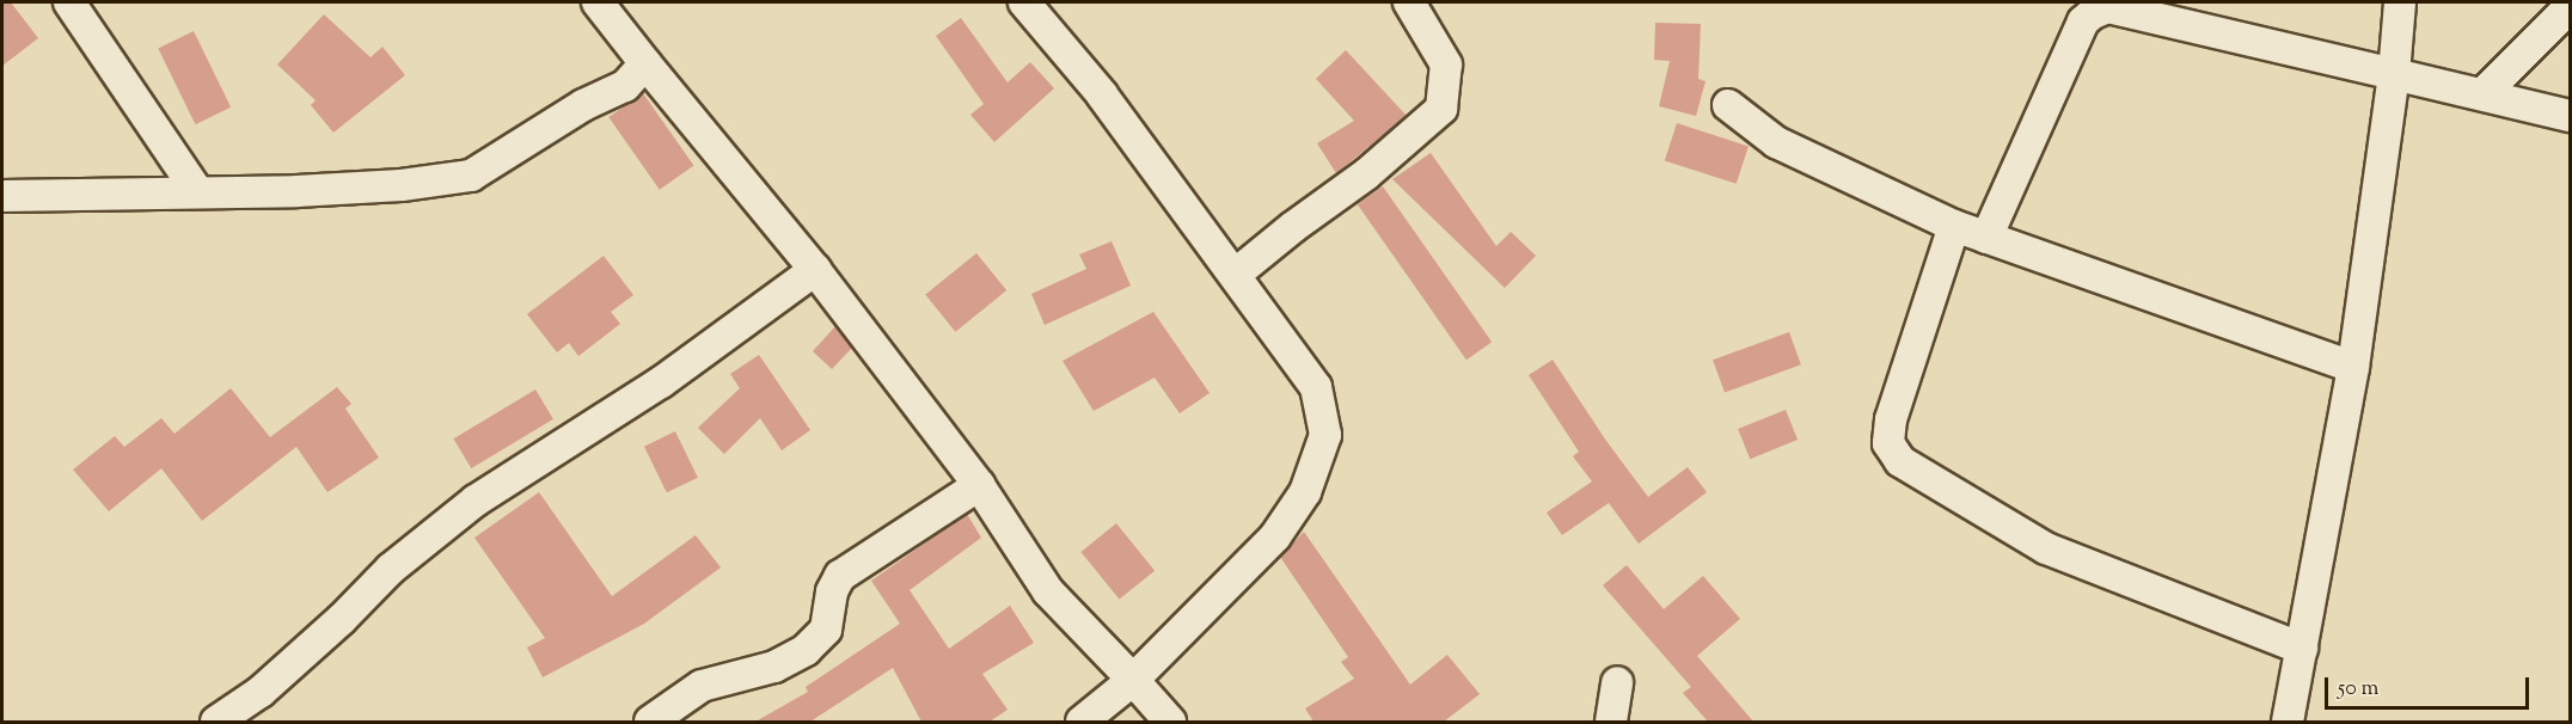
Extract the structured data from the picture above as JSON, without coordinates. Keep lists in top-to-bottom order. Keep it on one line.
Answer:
{"scale_bar":"50 m"}
